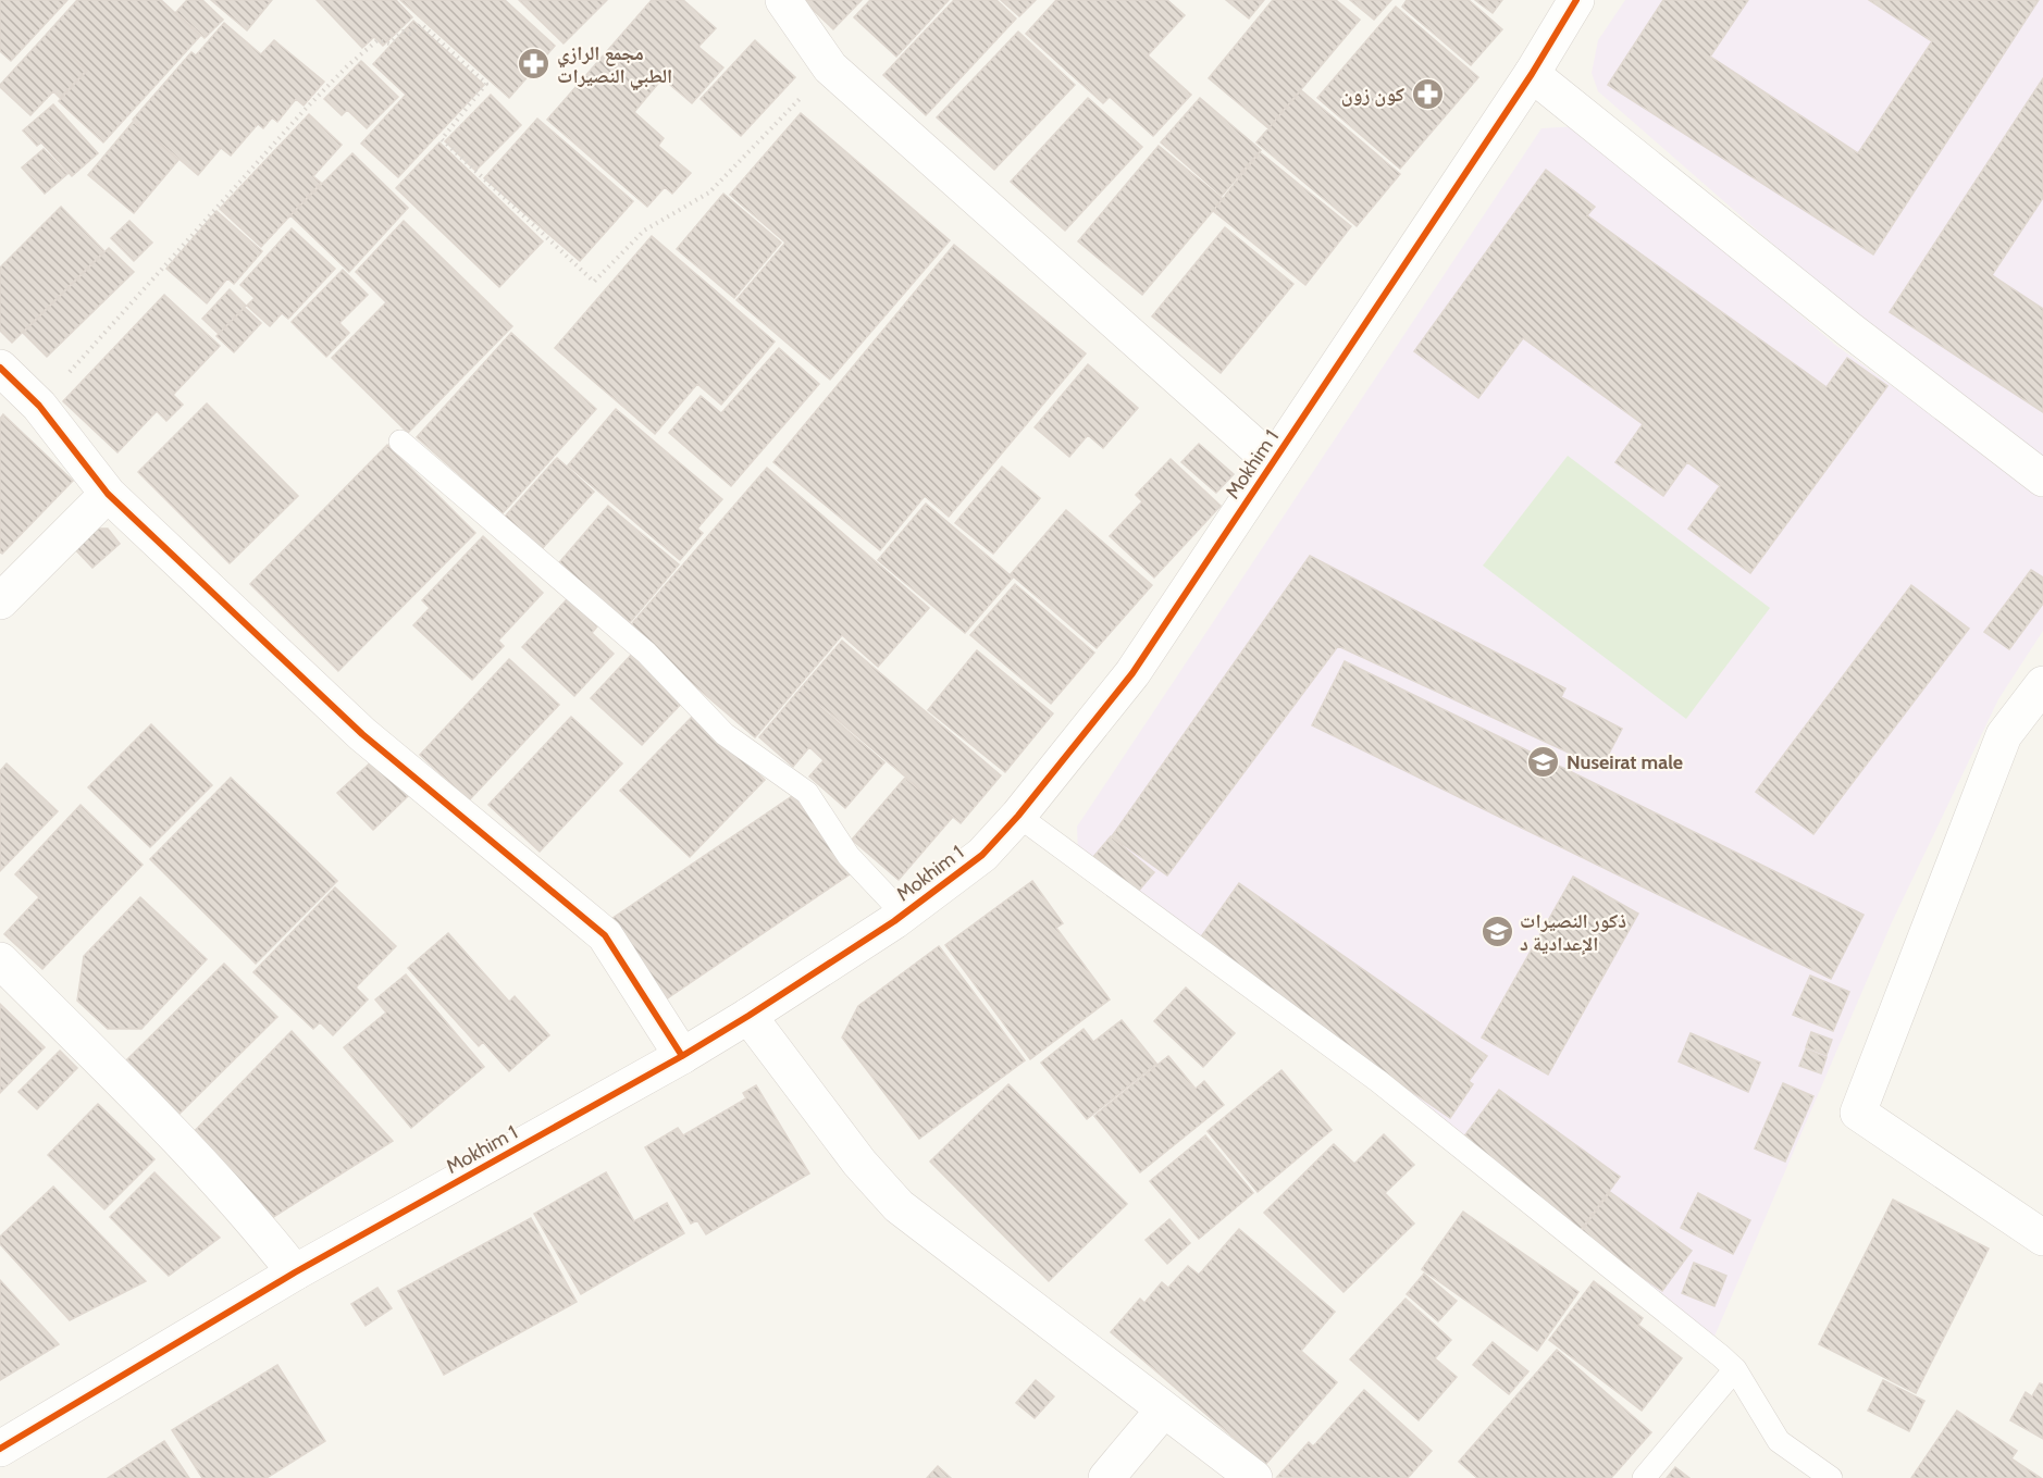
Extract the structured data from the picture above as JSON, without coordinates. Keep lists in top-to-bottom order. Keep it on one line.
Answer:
{"streets":{"street":["Mokhim 1"]},"places":{"pharmacy":["مجمع الرازي الطبي النصيرات","كون زون"],"school or university":["Nuseirat male","ذكور النصيرات الإعدادية د"]}}
